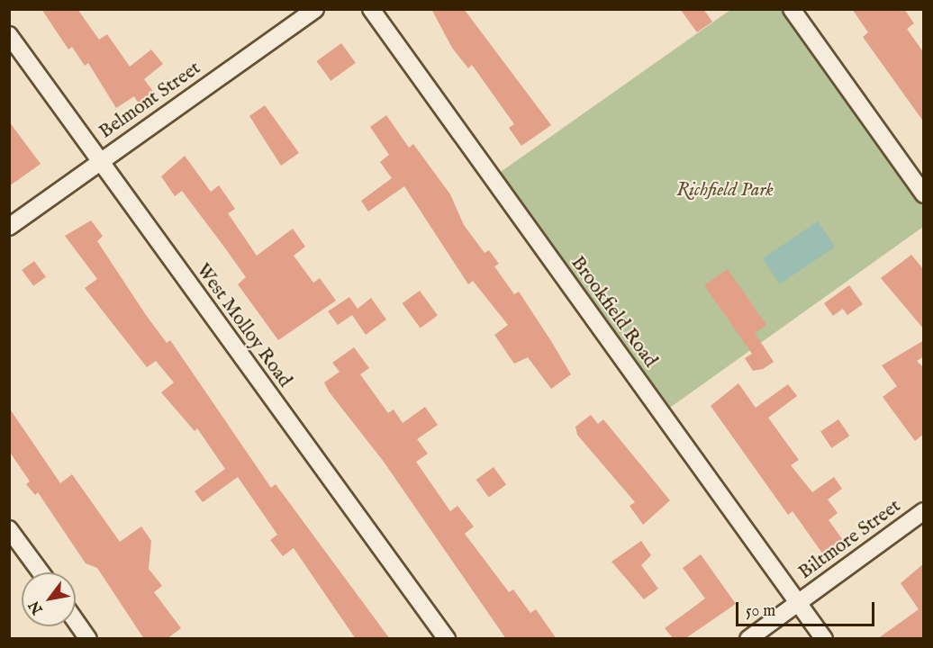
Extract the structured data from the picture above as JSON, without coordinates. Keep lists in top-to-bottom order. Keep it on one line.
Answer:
{"streets":{"street":["Belmont Street","Brookfield Road","West Molloy Road","Biltmore Street"]},"crossings":[["Belmont Street","West Molloy Road"],["Brookfield Road","Biltmore Street"]],"parks":["Richfield Park"],"scale_bar":"50 m","north":"bottom left"}
